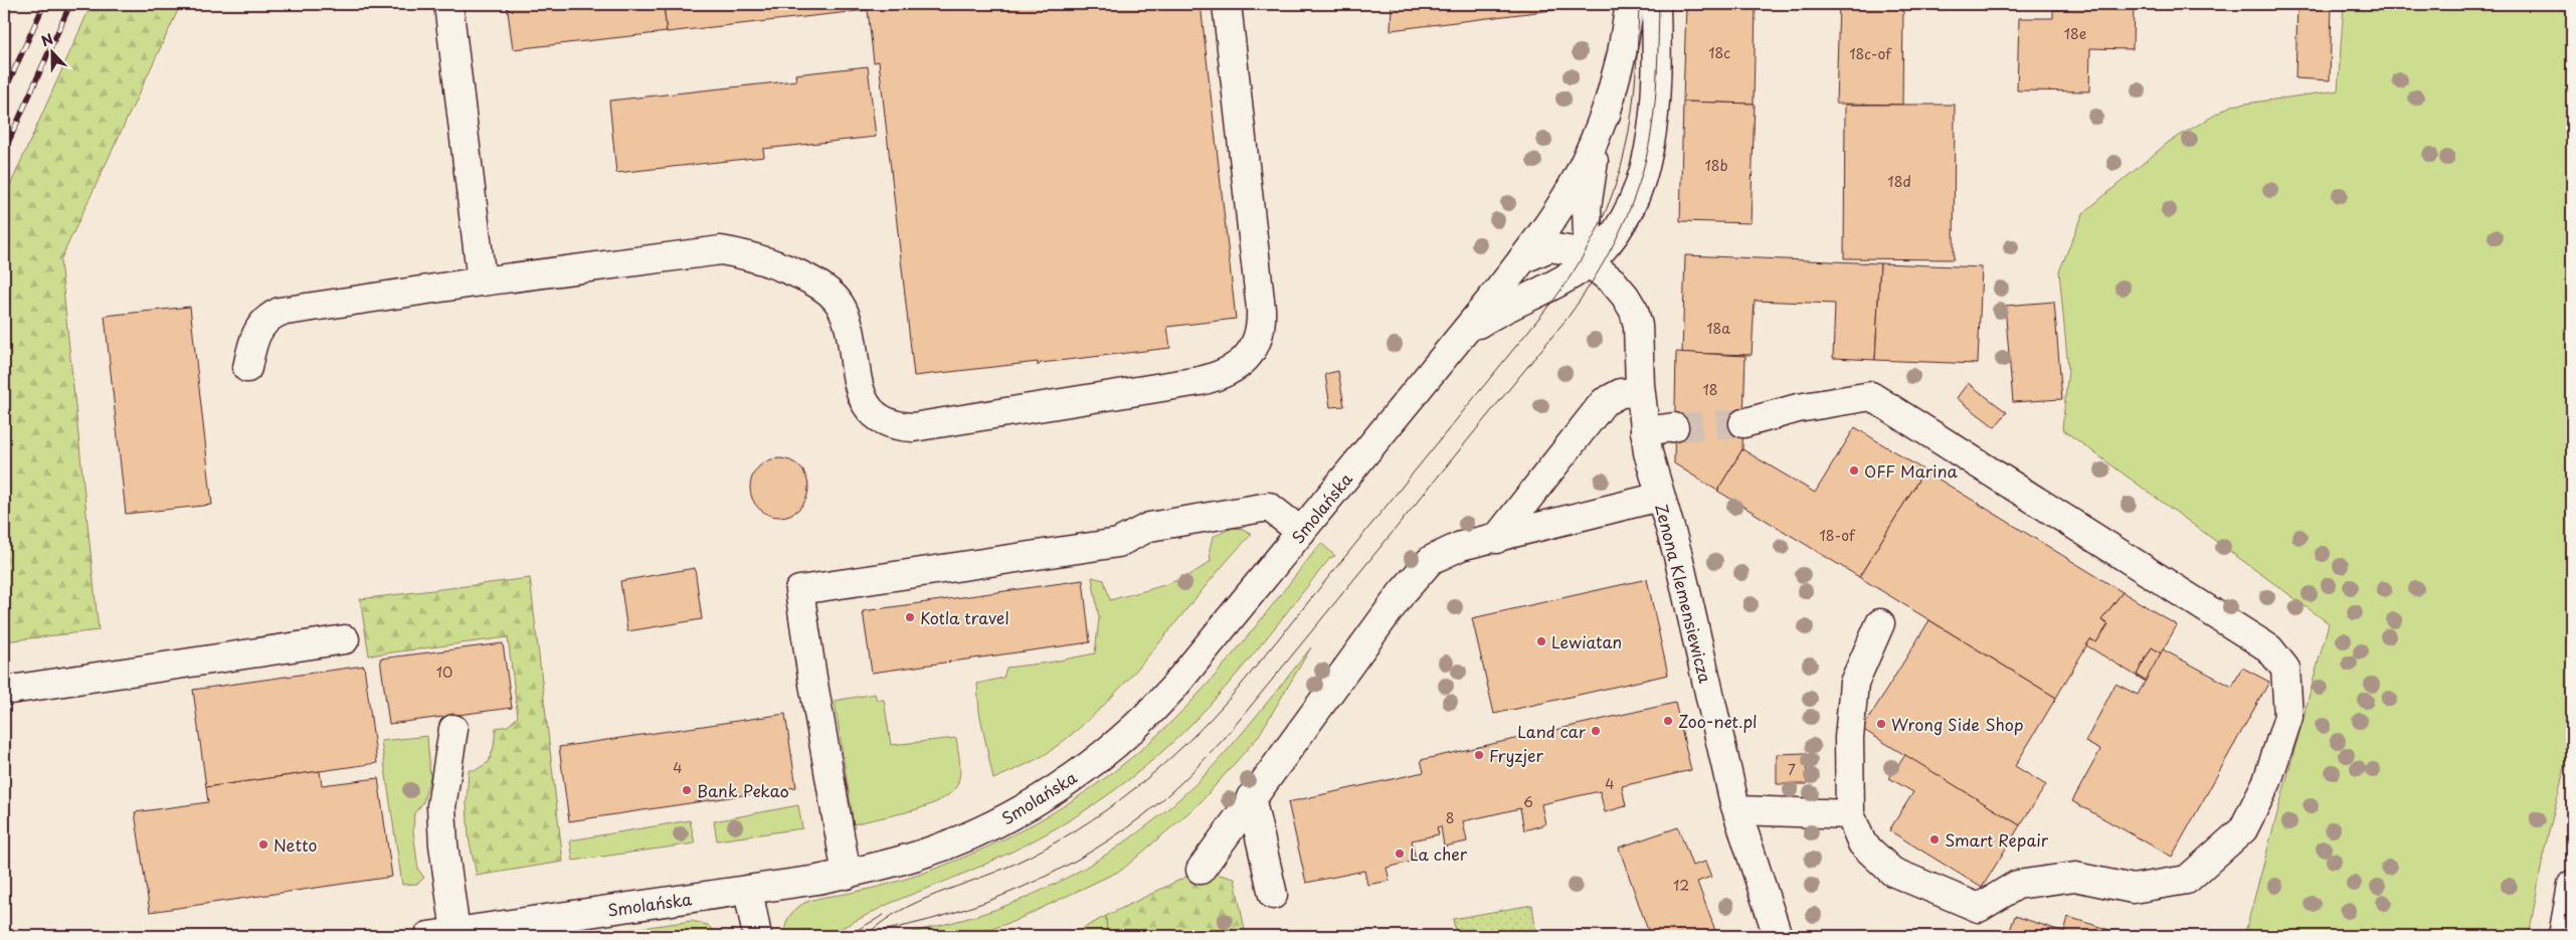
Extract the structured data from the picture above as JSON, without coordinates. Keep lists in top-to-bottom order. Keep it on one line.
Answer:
{"streets":{"street":["Smolańska","Zenona Klemensiewicza"]},"crossings":[["Smolańska","Zenona Klemensiewicza"]],"places":["OFF Marina","Kotla travel","Lewiatan","Zoo-net.pl","Wrong Side Shop","Land car","Fryzjer","Bank Pekao","Smart Repair","Netto","La cher"],"house_numbers":["18e","18c","18c-of","18b","18d","18a","18","18-of","10","4","7","4","6","8","12"],"north":"top"}
